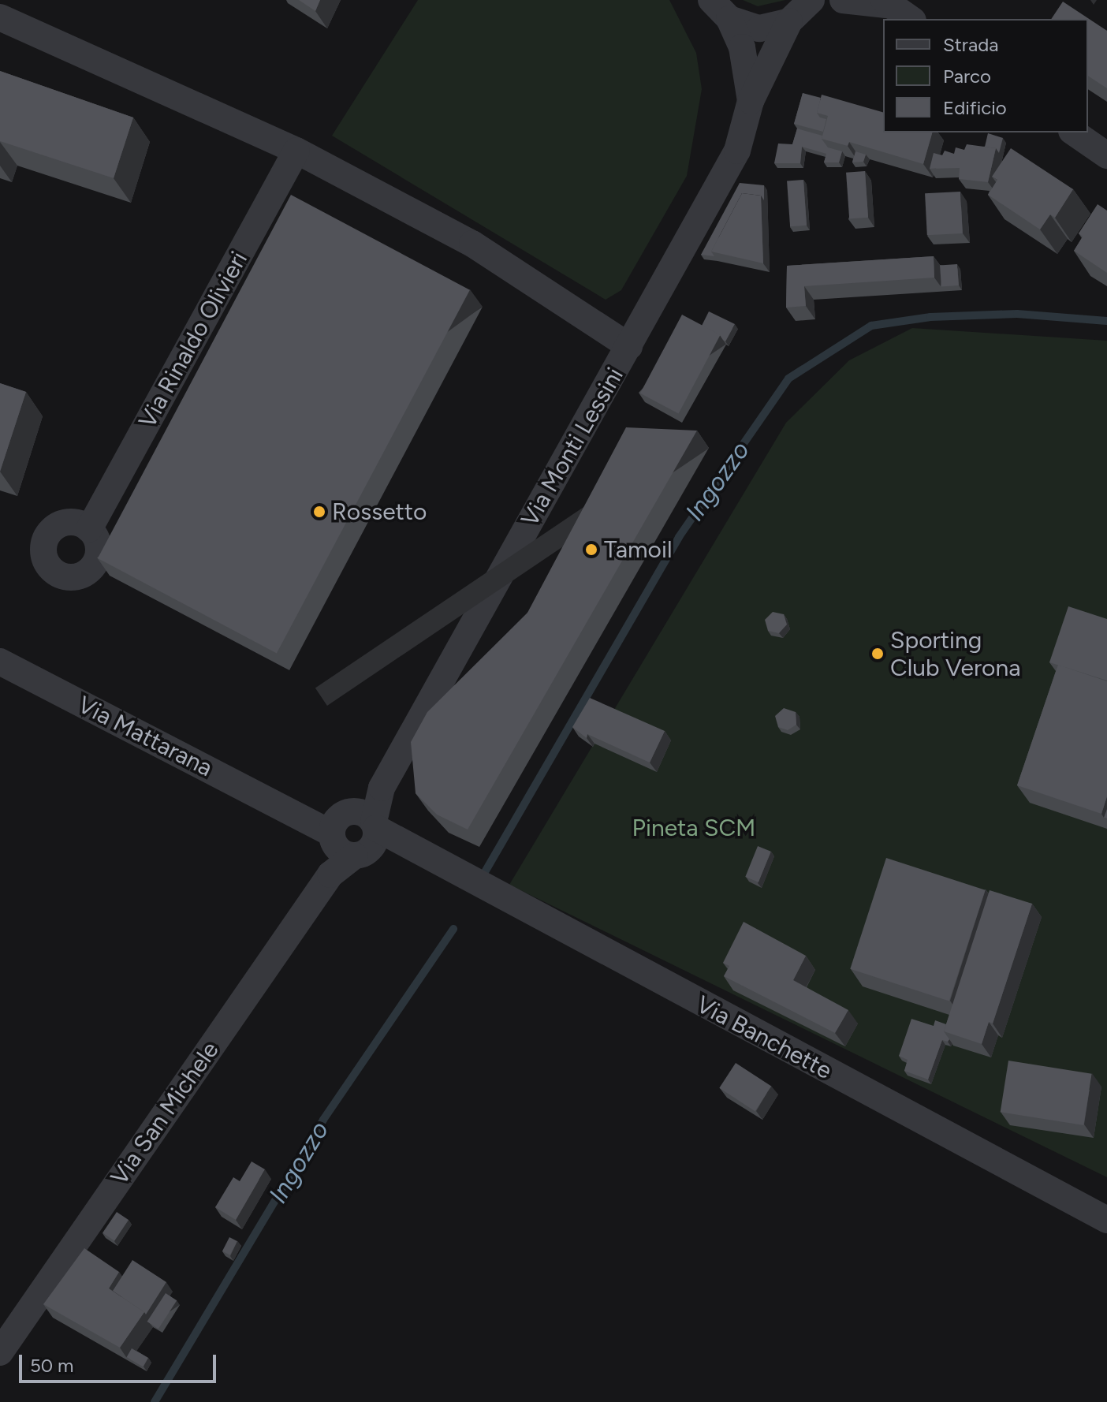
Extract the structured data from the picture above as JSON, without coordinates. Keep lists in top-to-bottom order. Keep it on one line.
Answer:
{"streets":{"street":["Via Rinaldo Olivieri","Via Monti Lessini","Via Mattarana","Via Banchette","Via San Michele"]},"crossings":[["Via Monti Lessini","Via Mattarana"],["Via Monti Lessini","Via Banchette"],["Via Monti Lessini","Via San Michele"],["Via Mattarana","Via Banchette"],["Via Mattarana","Via San Michele"],["Via Banchette","Via San Michele"]],"water":["Ingozzo"],"parks":["Pineta SCM"],"places":["Rossetto","Tamoil","Sporting Club Verona"],"legend":["Strada","Parco","Edificio"],"scale_bar":"50 m"}
